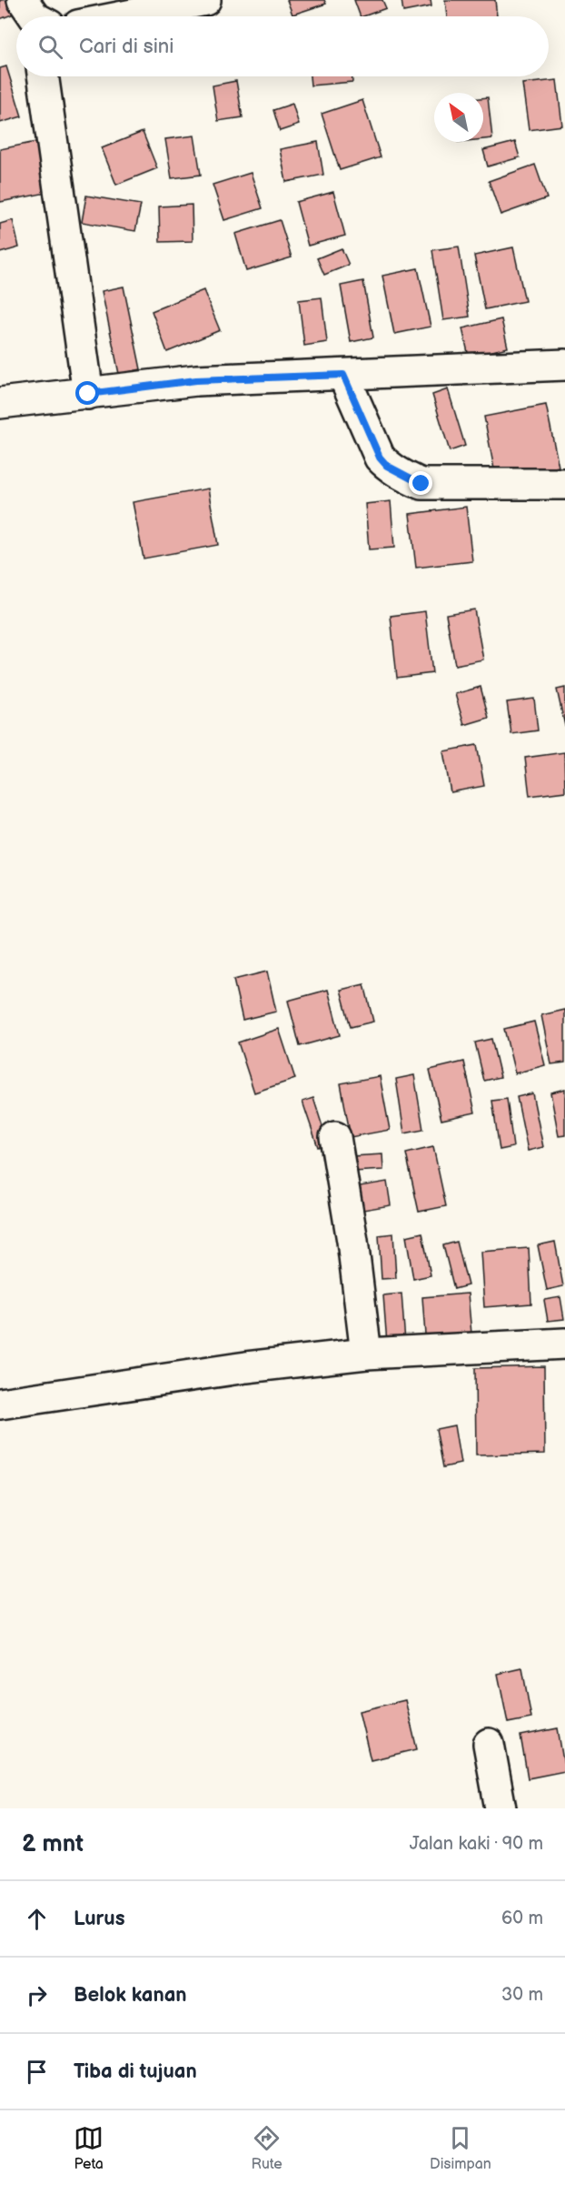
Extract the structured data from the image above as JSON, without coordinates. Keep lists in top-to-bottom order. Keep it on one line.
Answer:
{"north":"top left","page":{"search":"Cari di sini","heading":["2 mnt","Jalan kaki · 90 m"],"list":[["Lurus","60 m"],["Belok kanan","30 m"],"Tiba di tujuan"],"nav":["Peta","Rute","Disimpan"]}}
